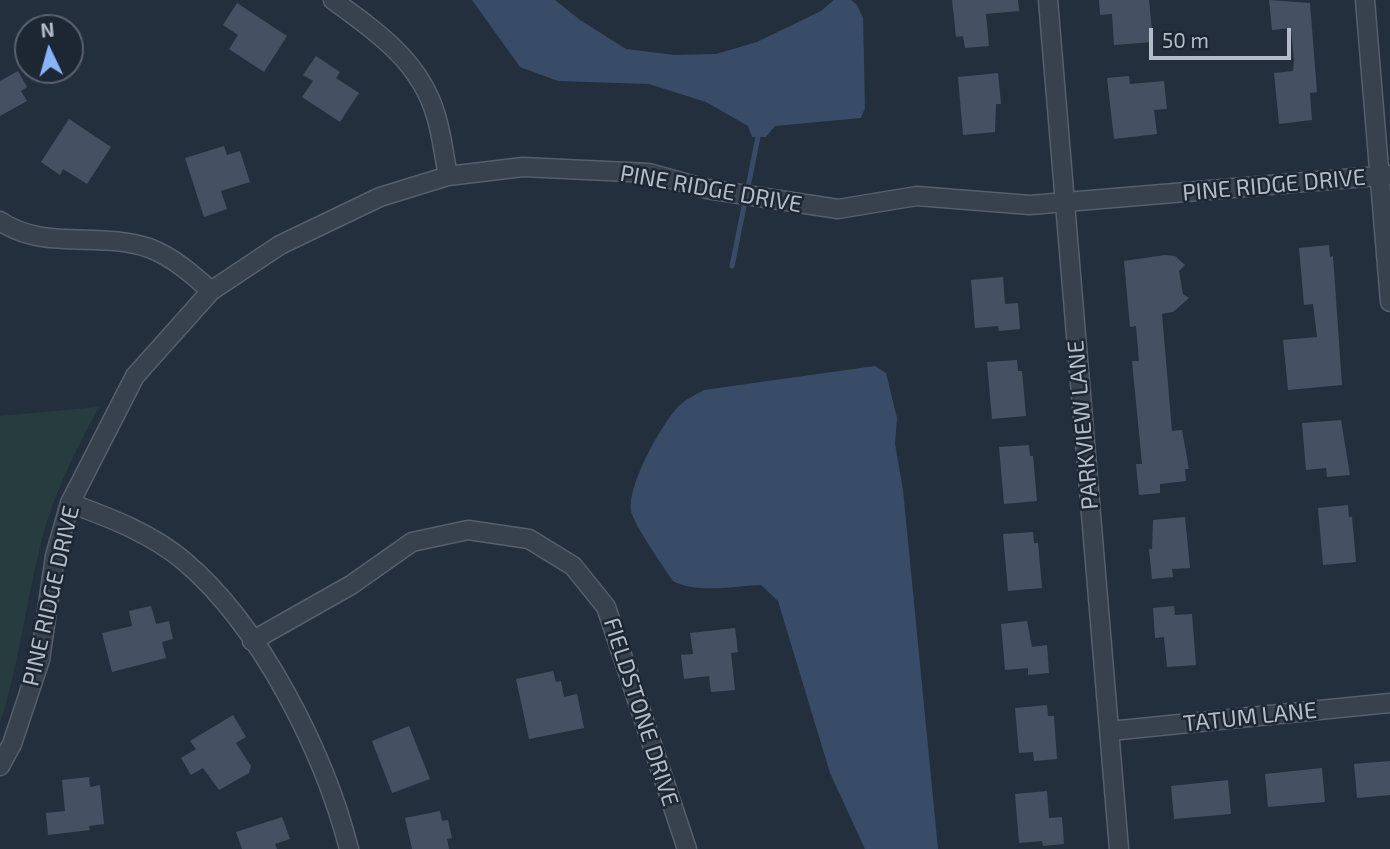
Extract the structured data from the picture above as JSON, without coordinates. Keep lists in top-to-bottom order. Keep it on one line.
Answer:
{"streets":{"street":["PINE RIDGE DRIVE","PARKVIEW LANE","FIELDSTONE DRIVE","TATUM LANE"]},"crossings":[["PINE RIDGE DRIVE","PARKVIEW LANE"],["PARKVIEW LANE","TATUM LANE"]],"scale_bar":"50 m","north":"top"}
